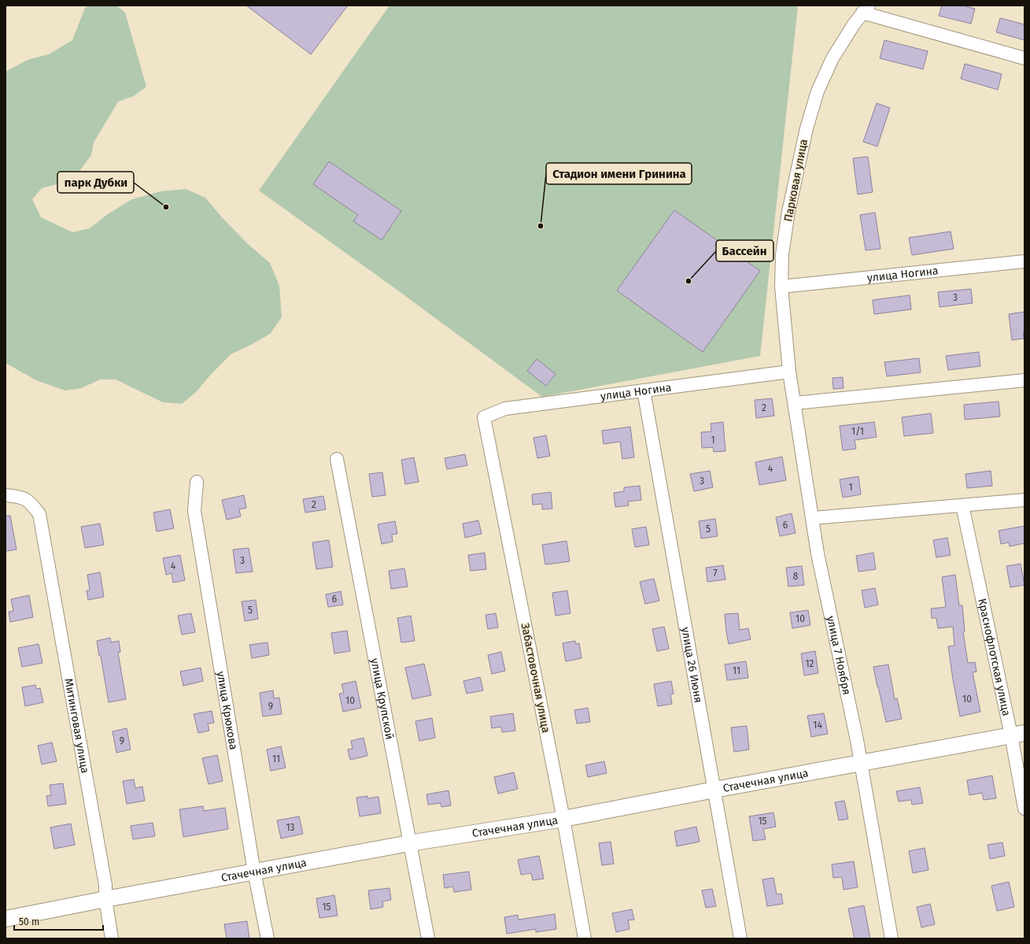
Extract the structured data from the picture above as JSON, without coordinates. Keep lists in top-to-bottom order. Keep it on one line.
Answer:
{"streets":{"street":["Парковая улица","улица Ногина","улица 7 Ноября","Краснофлотская улица","улица 26 Июня","Забастовочная улица","улица Крупской","улица Крюкова","Митинговая улица","Стачечная улица"]},"crossings":[["Парковая улица","улица Ногина"],["Парковая улица","улица 7 Ноября"],["улица Ногина","улица 7 Ноября"],["улица Ногина","улица 26 Июня"],["улица Ногина","Забастовочная улица"],["улица 7 Ноября","Стачечная улица"],["Краснофлотская улица","Стачечная улица"],["улица 26 Июня","Стачечная улица"],["Забастовочная улица","Стачечная улица"],["улица Крупской","Стачечная улица"],["улица Крюкова","Стачечная улица"],["Митинговая улица","Стачечная улица"]],"places":["парк Дубки","Стадион имени Гринина","Бассейн"],"house_numbers":["3","2","1/1","1","4","3","1","2","6","5","3","4","7","8","6","5","10","12","11","10","10","9","14","9","11","15","13","15"],"scale_bar":"50 m"}
